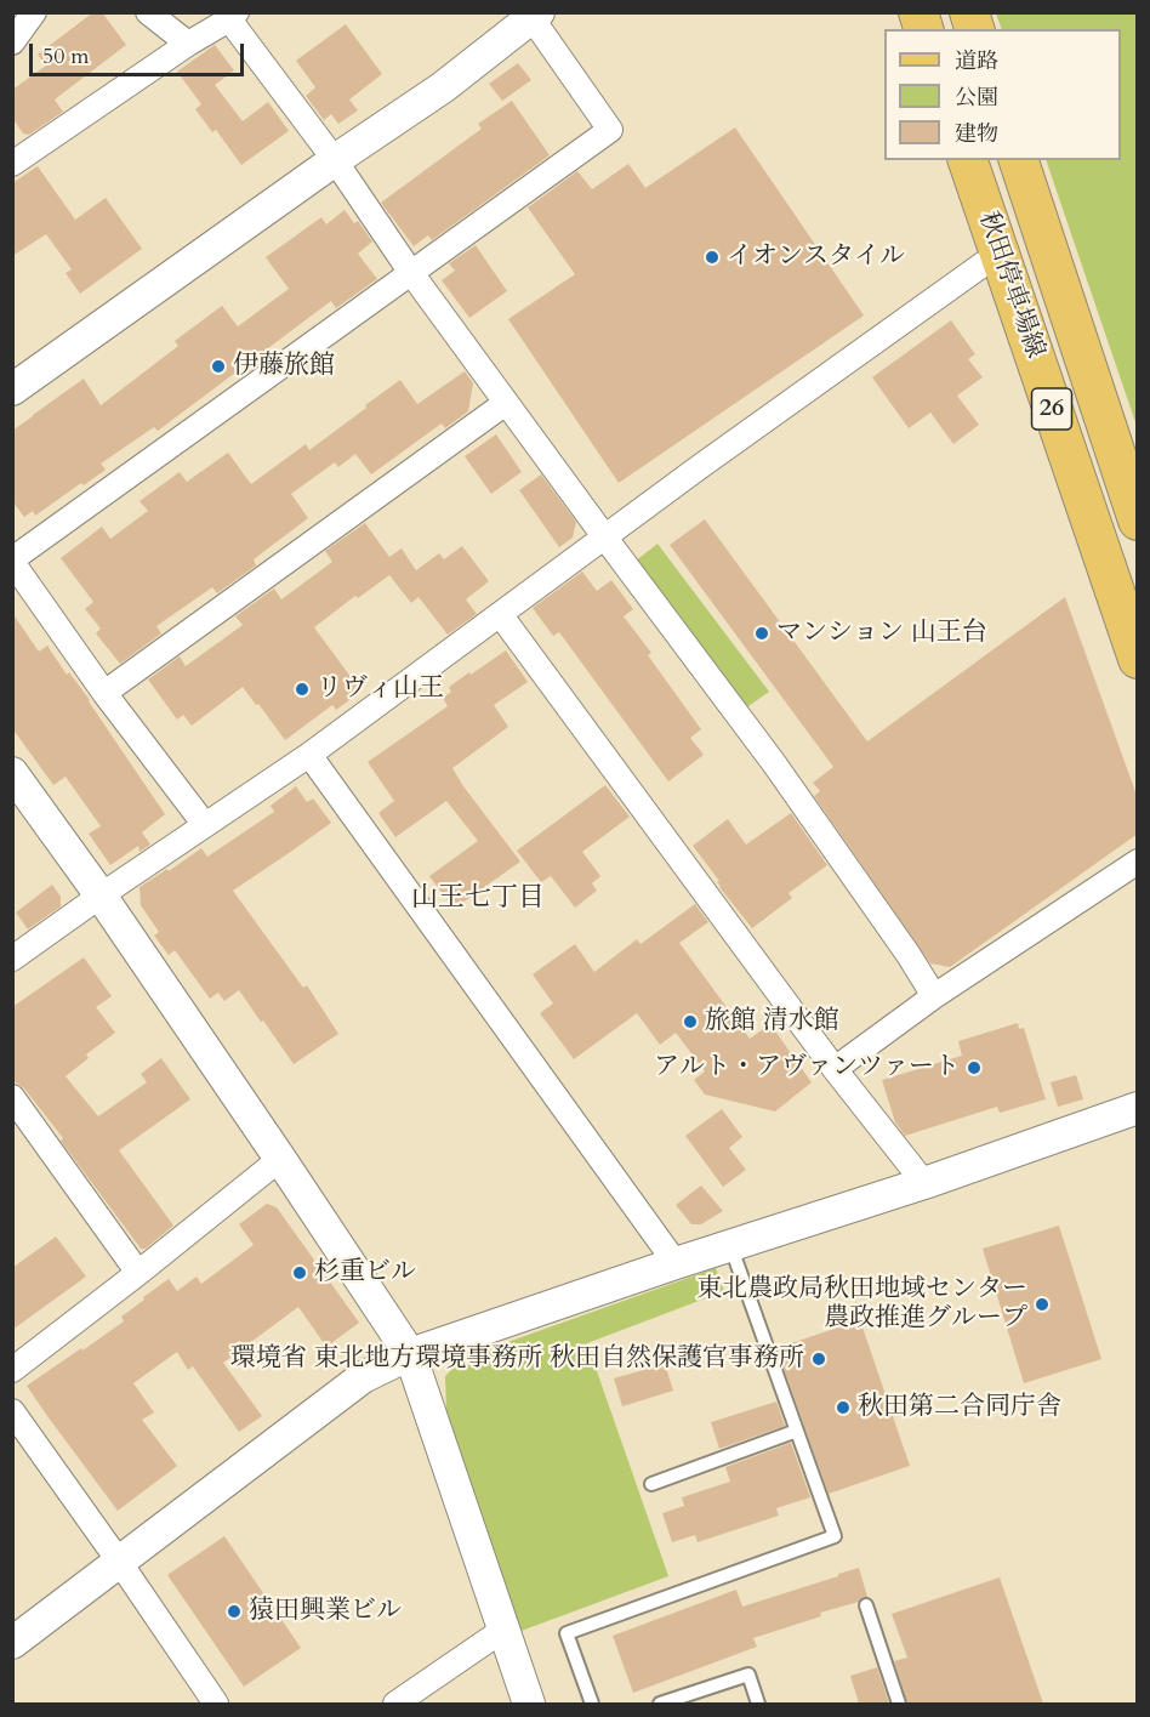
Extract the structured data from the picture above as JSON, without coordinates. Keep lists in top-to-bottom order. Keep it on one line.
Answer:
{"streets":{"main road":["秋田停車場線","26"]},"districts":["山王七丁目"],"places":["イオンスタイル","伊藤旅館","マンション 山王台","リヴィ山王","旅館 清水館","アルト・アヴァンツァート","杉重ビル","東北農政局秋田地域センター 農政推進グループ","環境省 東北地方環境事務所 秋田自然保護官事務所","秋田第二合同庁舎","猿田興業ビル"],"legend":["道路","公園","建物"],"scale_bar":"50 m"}
